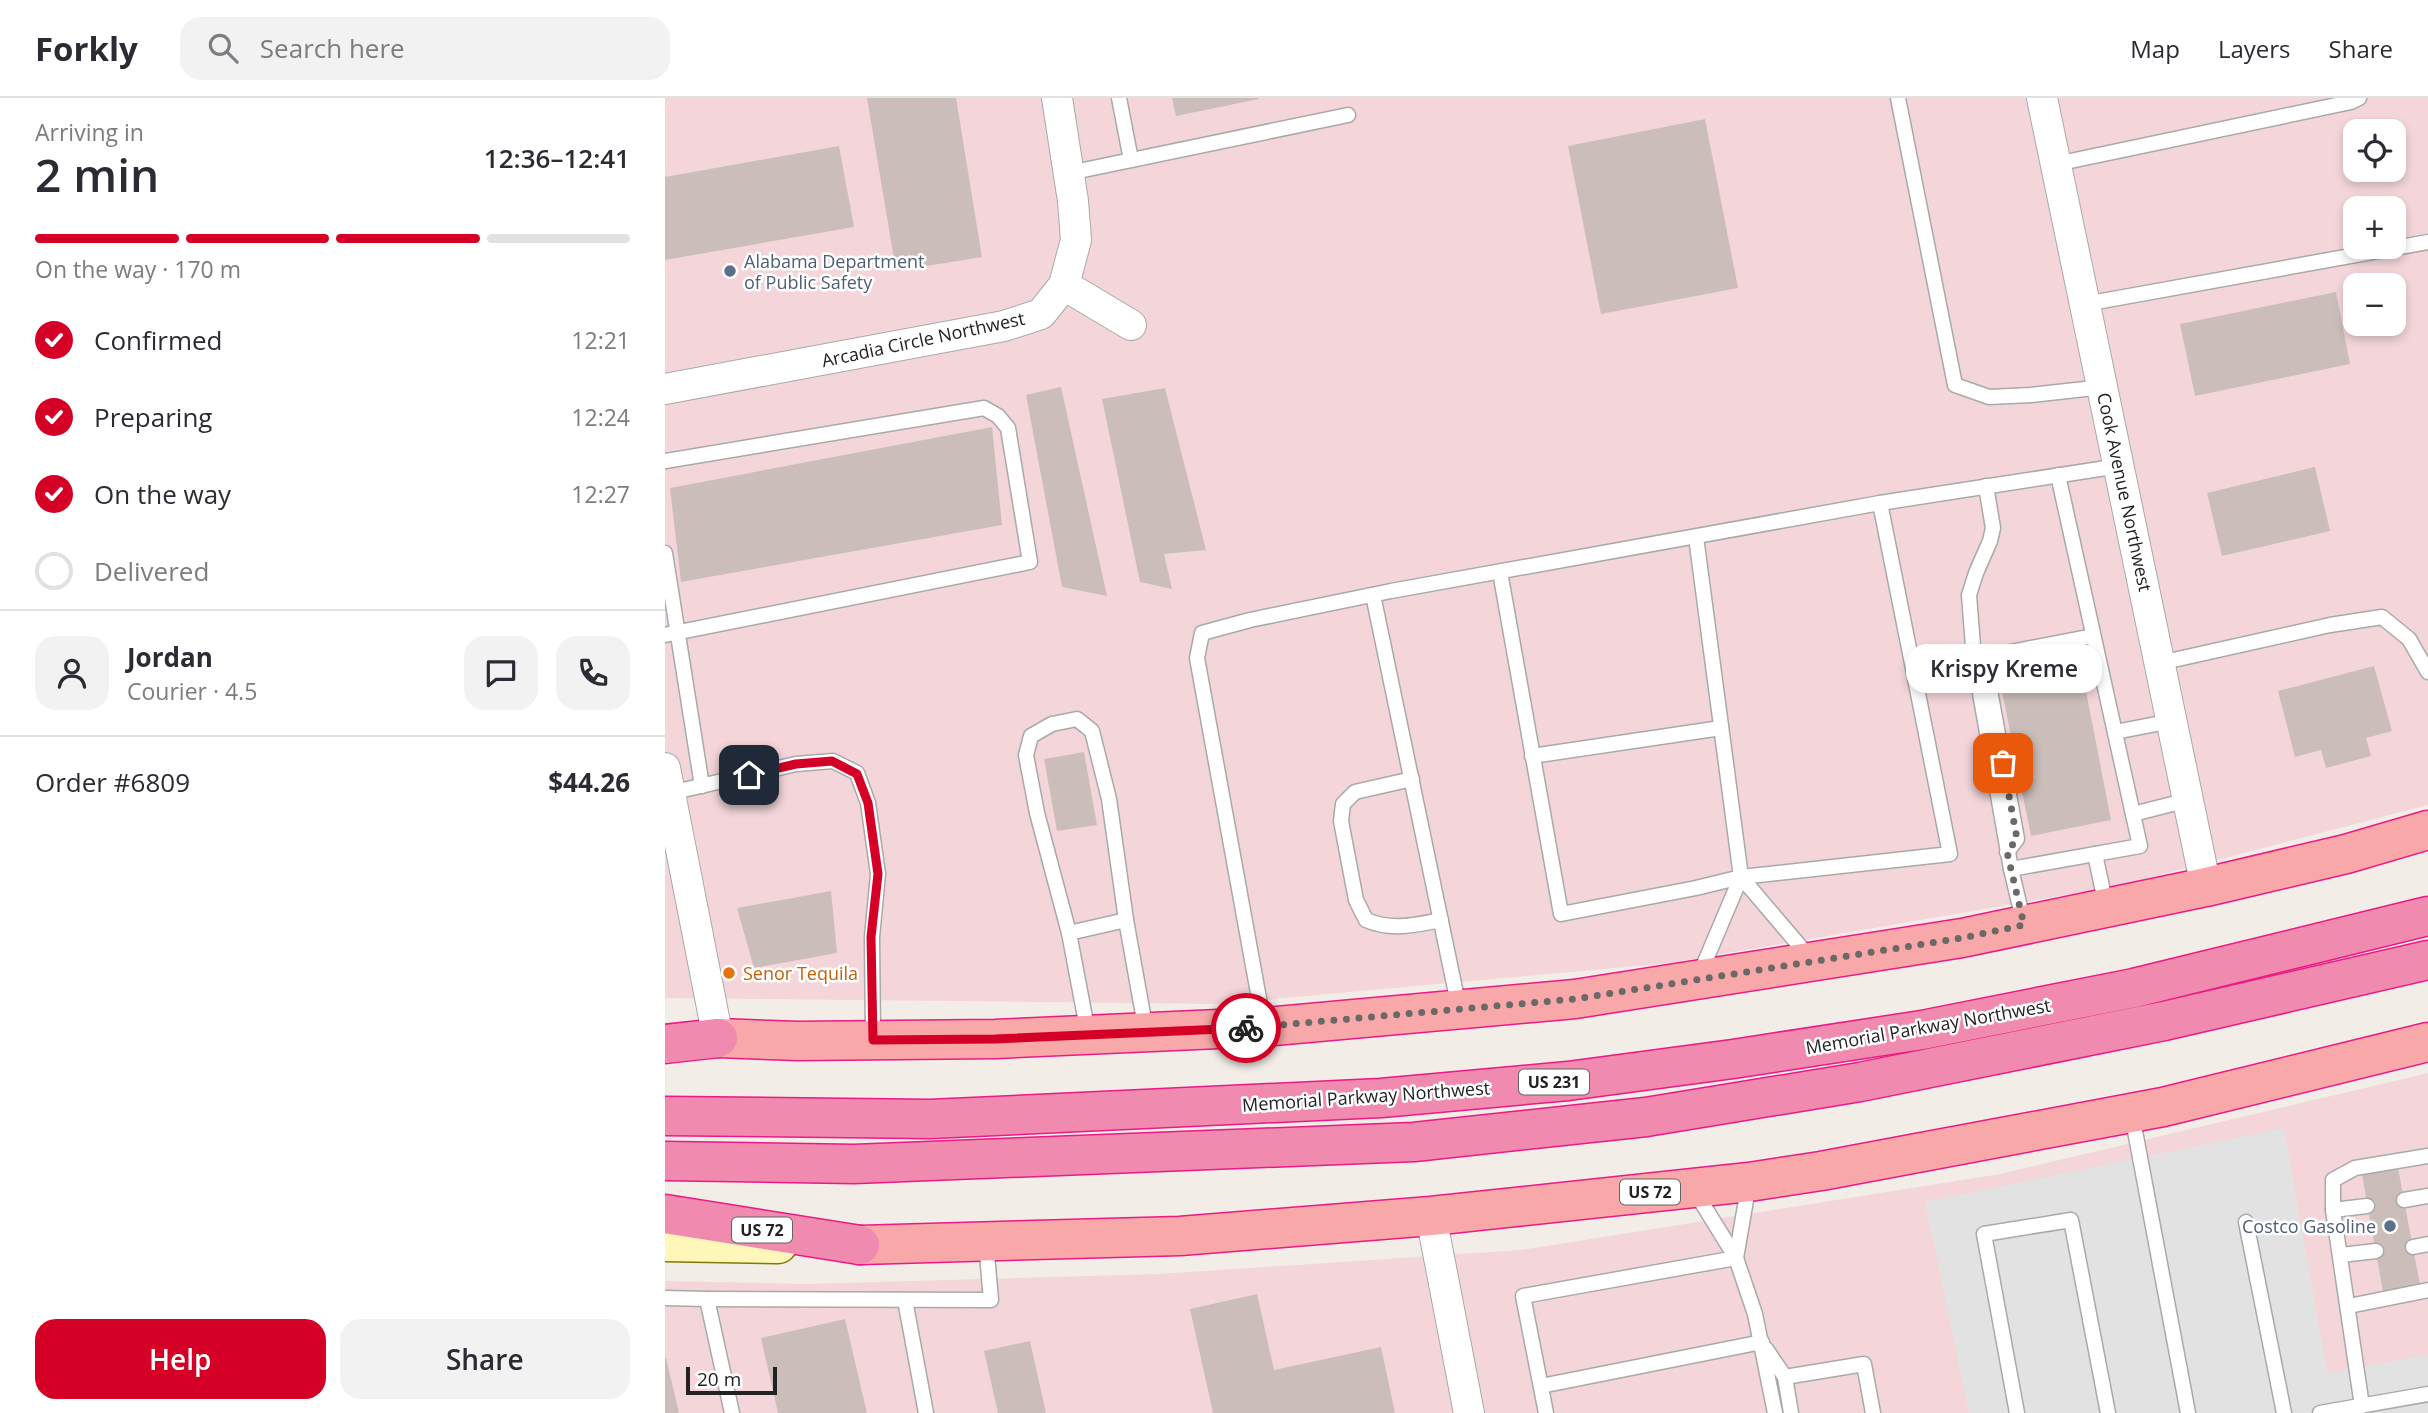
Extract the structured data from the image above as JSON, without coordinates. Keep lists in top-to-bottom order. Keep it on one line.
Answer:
{"streets":{"highway":["Memorial Parkway Northwest","US 231","US 72"],"street":["Arcadia Circle Northwest","Cook Avenue Northwest"]},"places":["Alabama Department of Public Safety","Krispy Kreme","Senor Tequila","Costco Gasoline"],"scale_bar":"20 m","page":{"header":"Forkly","search":"Search here","nav":["Map","Layers","Share"],"heading":["2 min","Arriving in","12:36–12:41"],"panel":["Jordan","Courier · 4.5","Order #6809","$44.26"],"map_buttons":["+","−"],"bar":"On the way · 170 m","list":[["Confirmed","12:21"],["Preparing","12:24"],["On the way","12:27"],"Delivered"],"bubble":"Krispy Kreme","buttons":["Help","Share"],"scale":"20 m"}}
